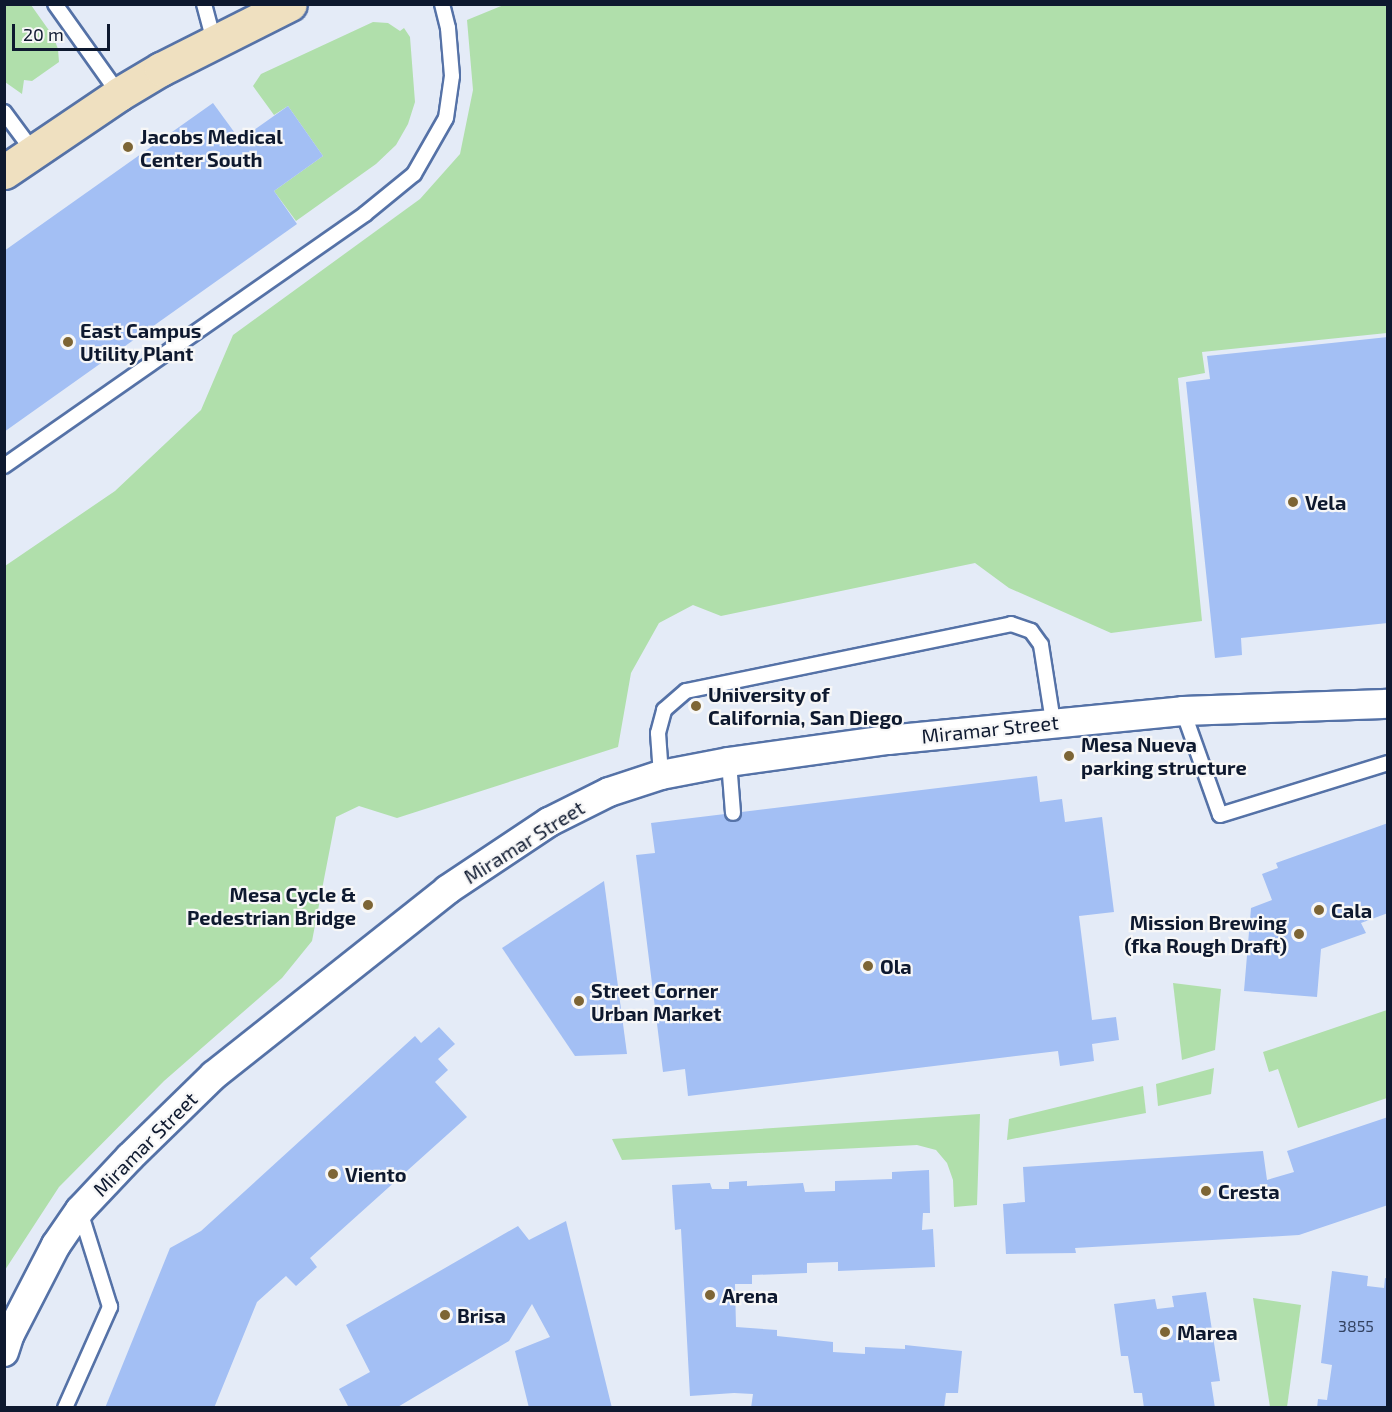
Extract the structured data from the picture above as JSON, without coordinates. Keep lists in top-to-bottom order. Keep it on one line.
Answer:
{"streets":{"street":["Miramar Street"]},"places":["Jacobs Medical Center South","East Campus Utility Plant","Vela","University of California, San Diego","Mesa Nueva parking structure","Mesa Cycle & Pedestrian Bridge","Cala","Mission Brewing (fka Rough Draft)","Ola","Street Corner Urban Market","Viento","Cresta","Arena","Brisa","Marea"],"house_numbers":["3855"],"scale_bar":"20 m"}
